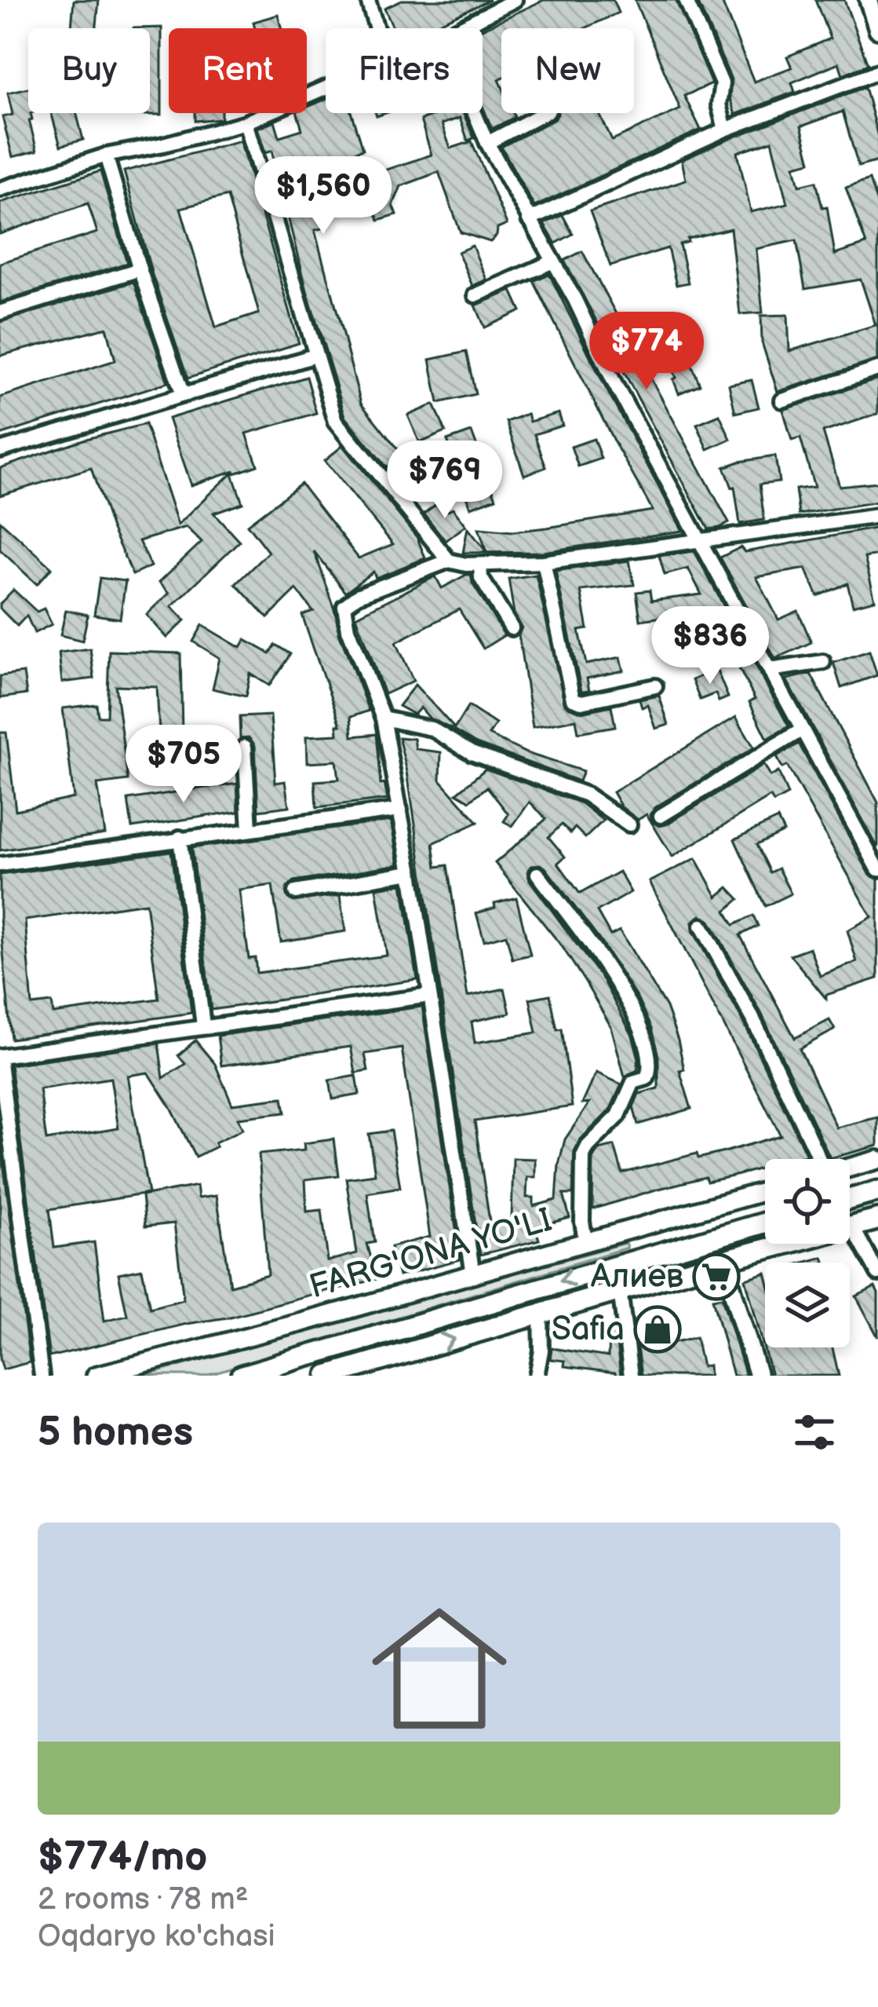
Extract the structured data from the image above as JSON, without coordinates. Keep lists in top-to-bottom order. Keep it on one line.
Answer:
{"streets":{"main road":["FARG'ONA YO'LI"]},"places":{"supermarket":["Алиев"],"shop":["Safia"]},"page":{"chip":["Buy","Rent","Filters","New"],"price":["$1,560","$774","$769","$836","$705"],"heading":"5 homes","list":[{"name":"$774/mo","note":"2 rooms · 78 m² · Oqdaryo ko'chasi"}]}}
